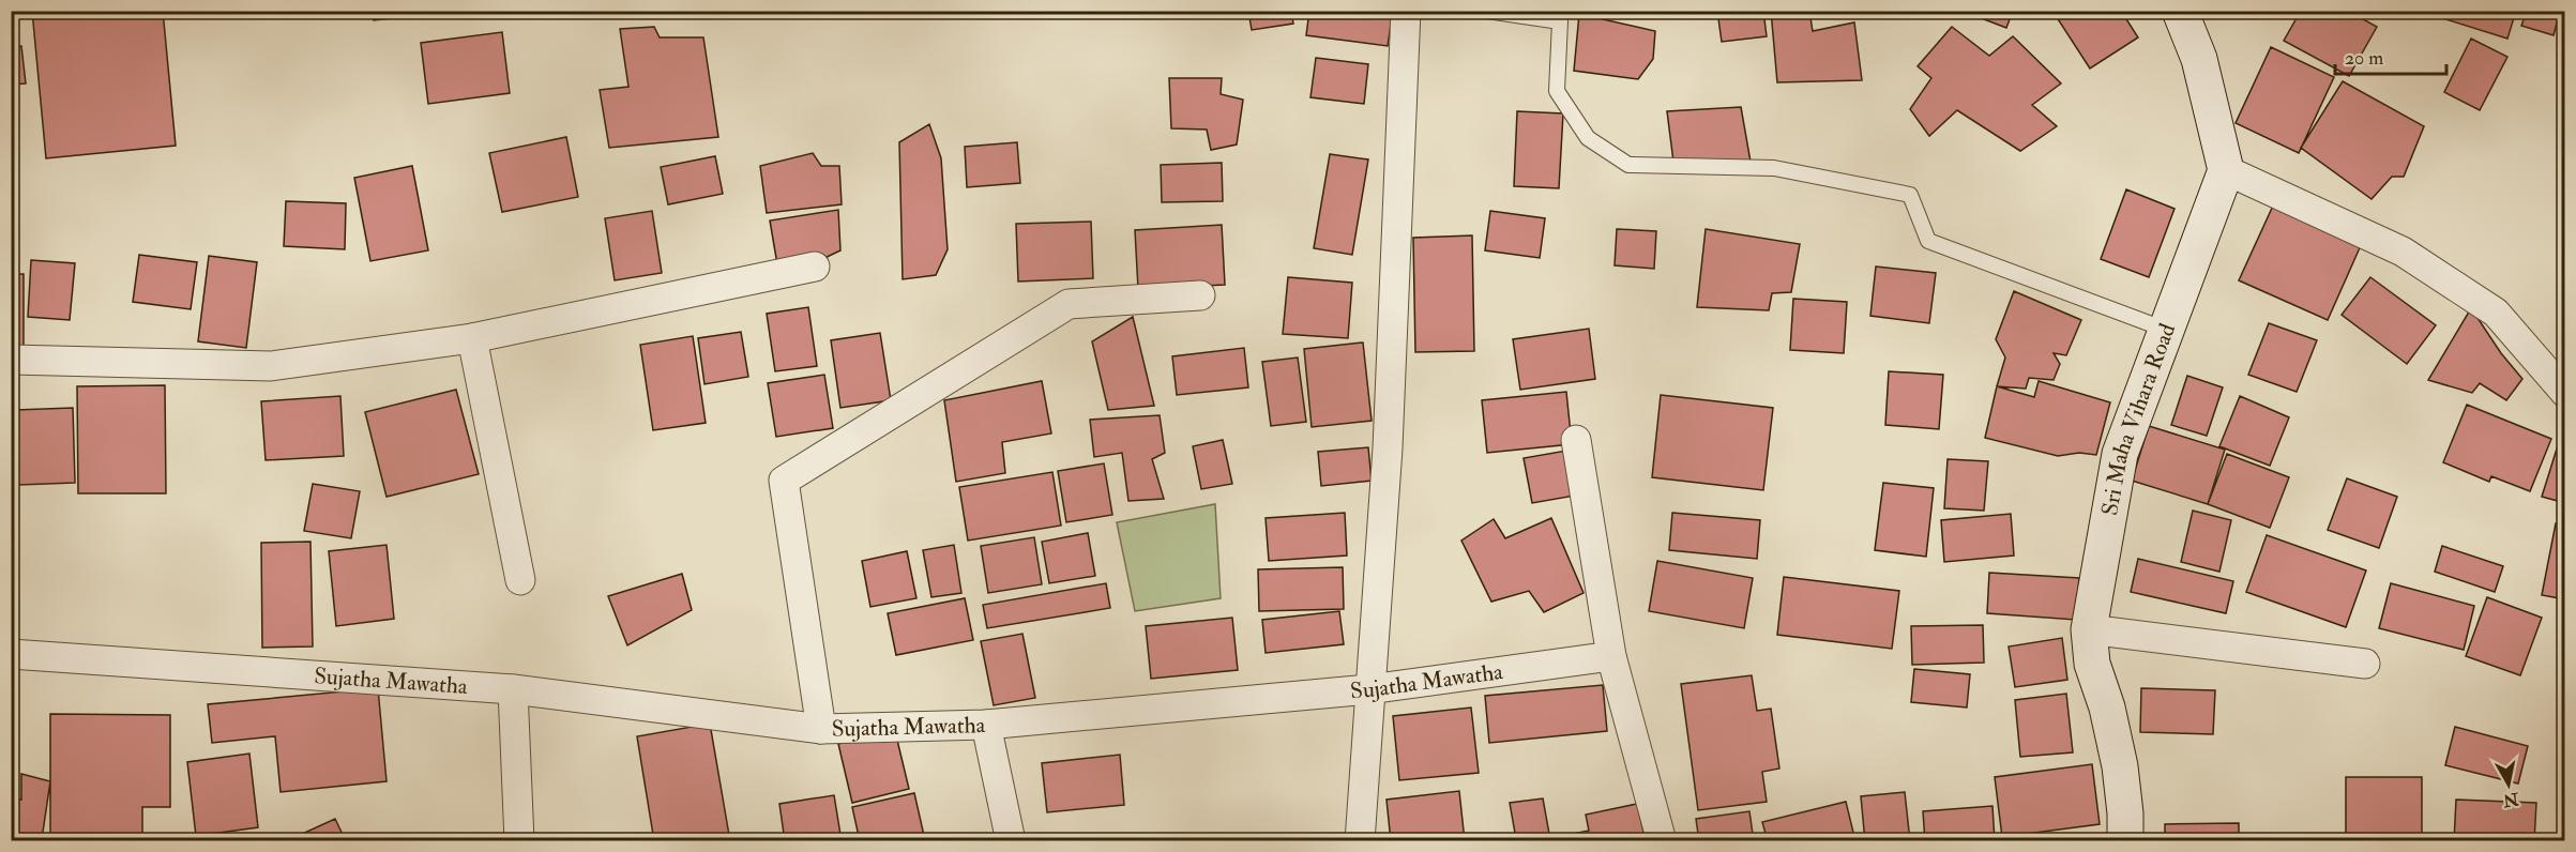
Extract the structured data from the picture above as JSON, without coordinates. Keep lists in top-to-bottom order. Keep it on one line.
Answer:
{"streets":{"street":["Sri Maha Vihara Road","Sujatha Mawatha"]},"scale_bar":"20 m","north":"bottom"}
